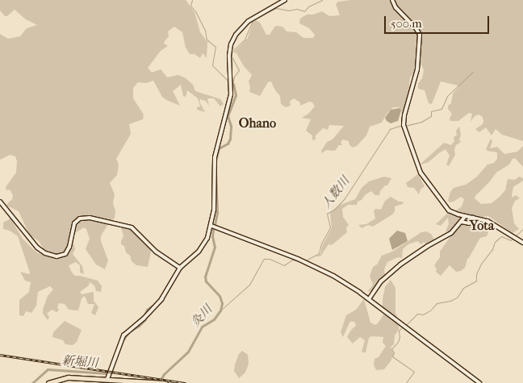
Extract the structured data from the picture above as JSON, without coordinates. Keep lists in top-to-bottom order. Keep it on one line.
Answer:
{"districts":["Ohano","Yota"],"water":["人数川","灸川","新堀川"],"scale_bar":"500 m"}
